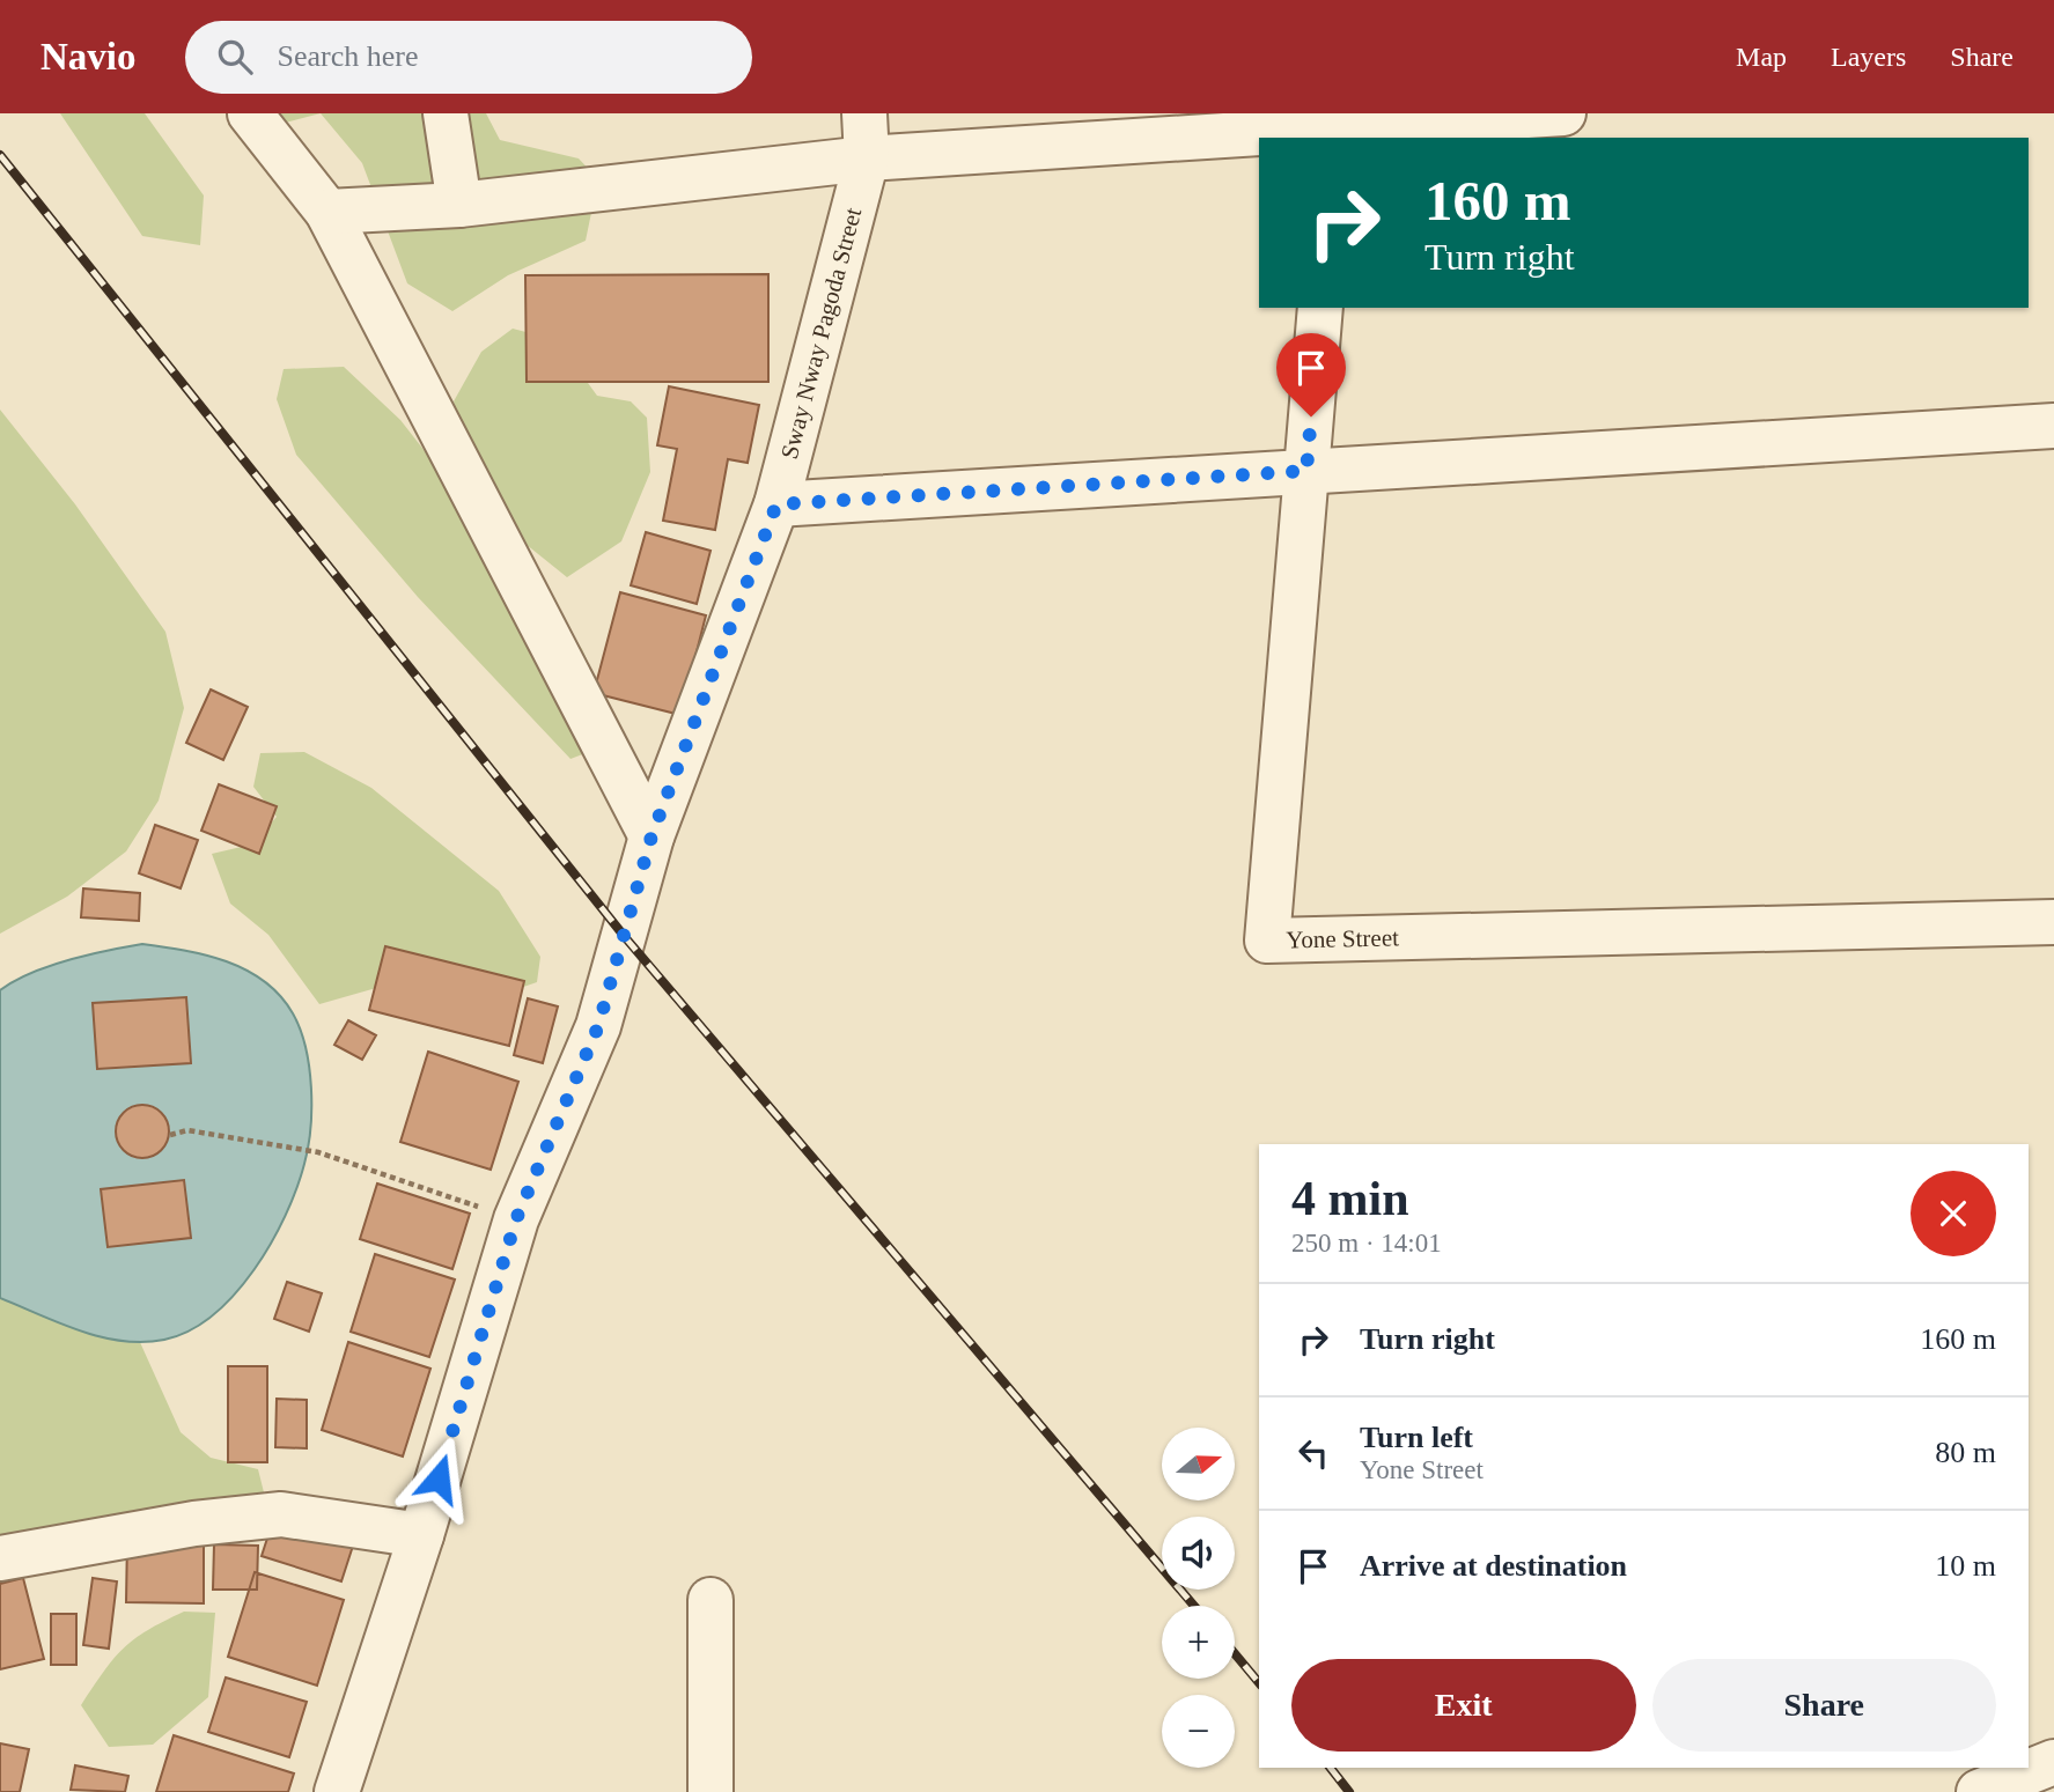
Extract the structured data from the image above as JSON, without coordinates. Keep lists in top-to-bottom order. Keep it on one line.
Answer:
{"streets":{"street":["Sway Nway Pagoda Street","Yone Street"]},"north":"right","page":{"header":"Navio","search":"Search here","nav":["Map","Layers","Share"],"turn":["160 m","Turn right"],"heading":["4 min","250 m · 14:01"],"list":[{"name":"Turn right","value":"160 m"},{"name":"Turn left","note":"Yone Street","value":"80 m"},{"name":"Arrive at destination","value":"10 m"}],"map_buttons":["+","−"],"buttons":["Exit","Share"]}}
